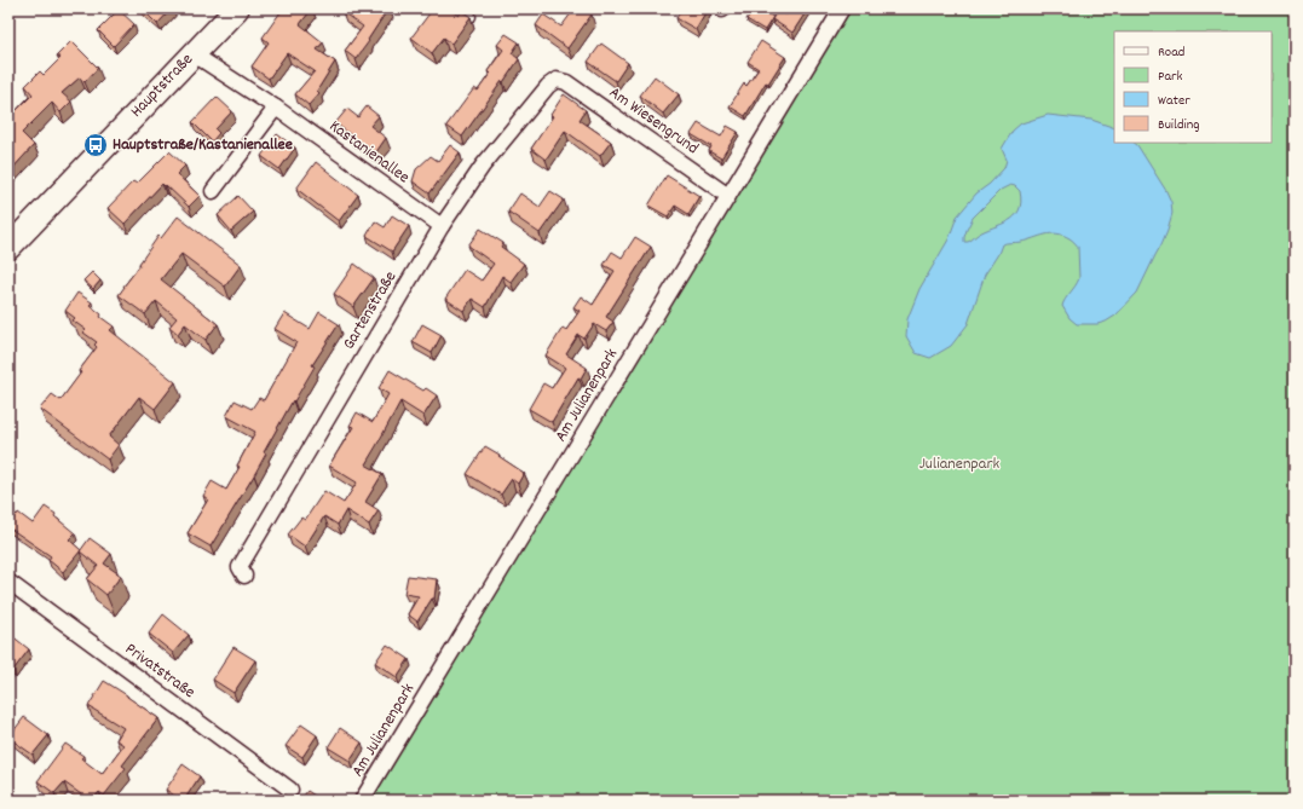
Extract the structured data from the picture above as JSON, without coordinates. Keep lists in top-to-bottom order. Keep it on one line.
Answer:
{"streets":{"main road":["Hauptstraße"],"street":["Am Wiesengrund","Kastanienallee","Gartenstraße","Am Julianenpark","Privatstraße"]},"crossings":[["Hauptstraße","Kastanienallee"],["Am Wiesengrund","Gartenstraße"],["Am Wiesengrund","Am Julianenpark"],["Kastanienallee","Gartenstraße"]],"parks":["Julianenpark"],"places":{"bus stop":["Hauptstraße/Kastanienallee"]},"legend":["Road","Park","Water","Building"]}
